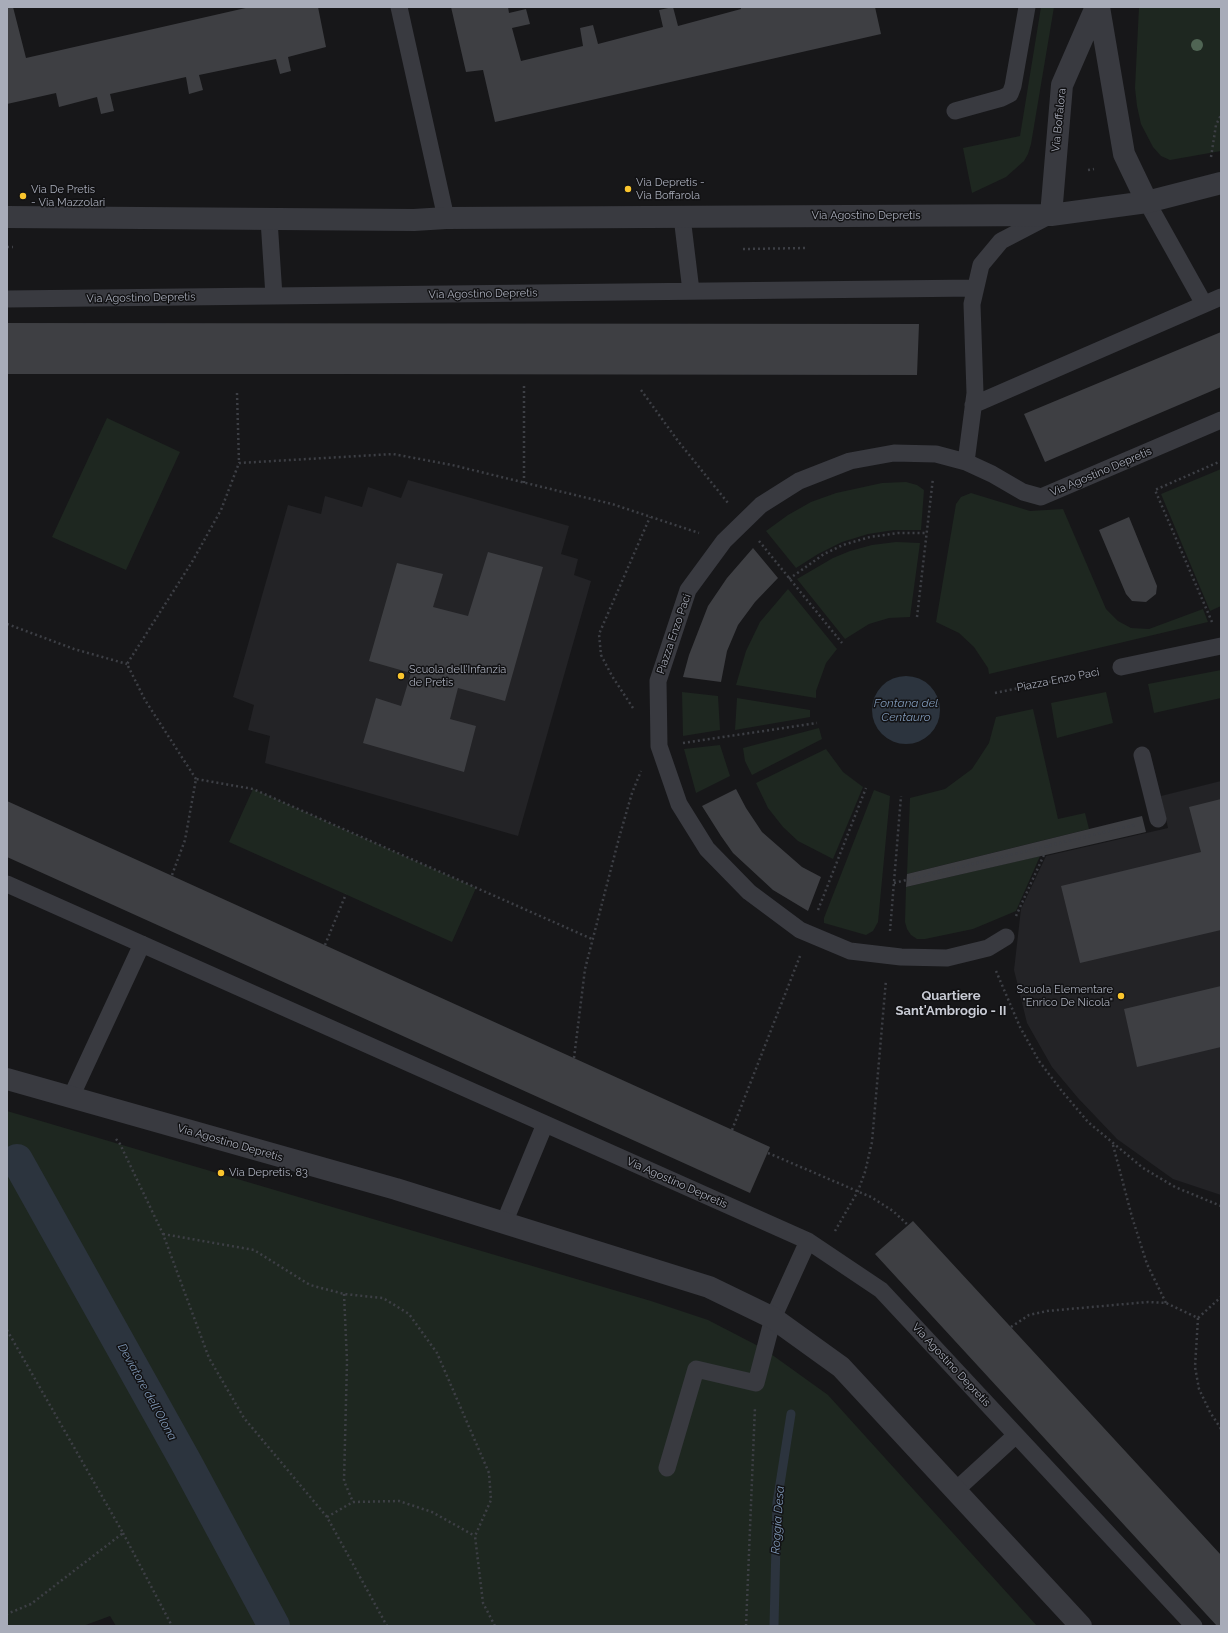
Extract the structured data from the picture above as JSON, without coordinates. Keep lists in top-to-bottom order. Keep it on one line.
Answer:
{"streets":{"street":["Via Boffalora","Via Agostino Depretis"],"lane":["Piazza Enzo Paci"]},"crossings":[["Via Boffalora","Via Agostino Depretis"],["Via Agostino Depretis","Piazza Enzo Paci"]],"districts":["Quartiere Sant'Ambrogio - II"],"water":["Fontana del Centauro","Deviatore dell'Olona","Roggia Desa"],"places":["Via Depretis - Via Boffarola","Via De Pretis - Via Mazzolari","Scuola dell’Infanzia de Pretis","Scuola Elementare \"Enrico De Nicola\"","Via Depretis, 83"]}
